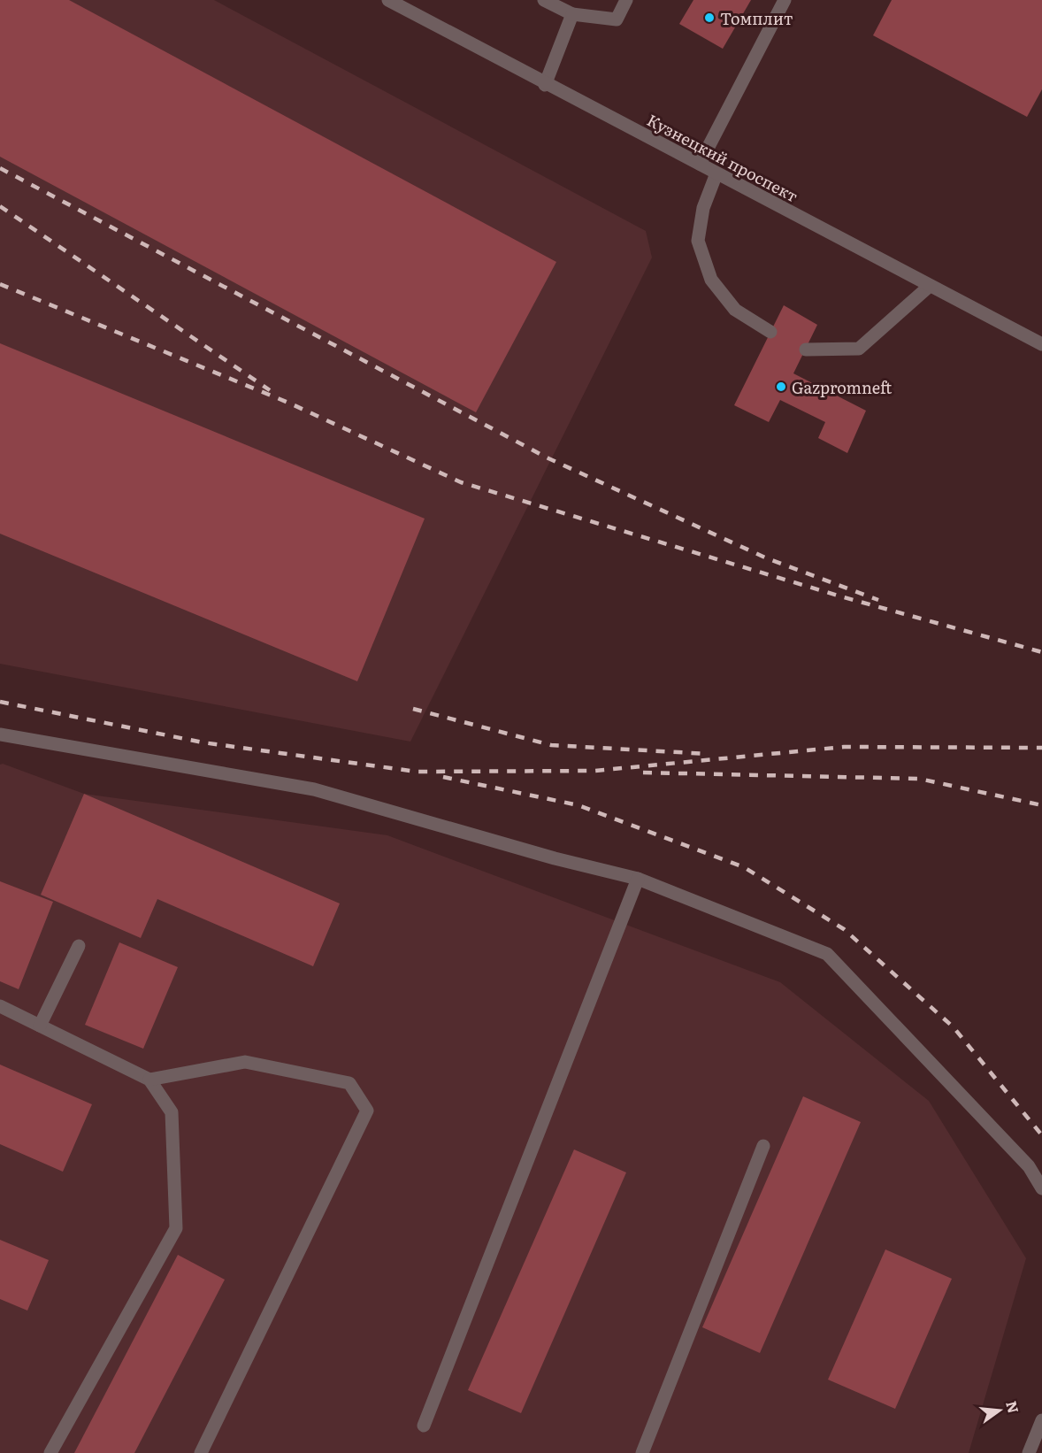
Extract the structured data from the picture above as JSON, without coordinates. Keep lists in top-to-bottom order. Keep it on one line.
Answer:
{"streets":{"street":["Кузнецкий проспект"]},"places":["Томплит","Gazpromneft"],"north":"right"}
